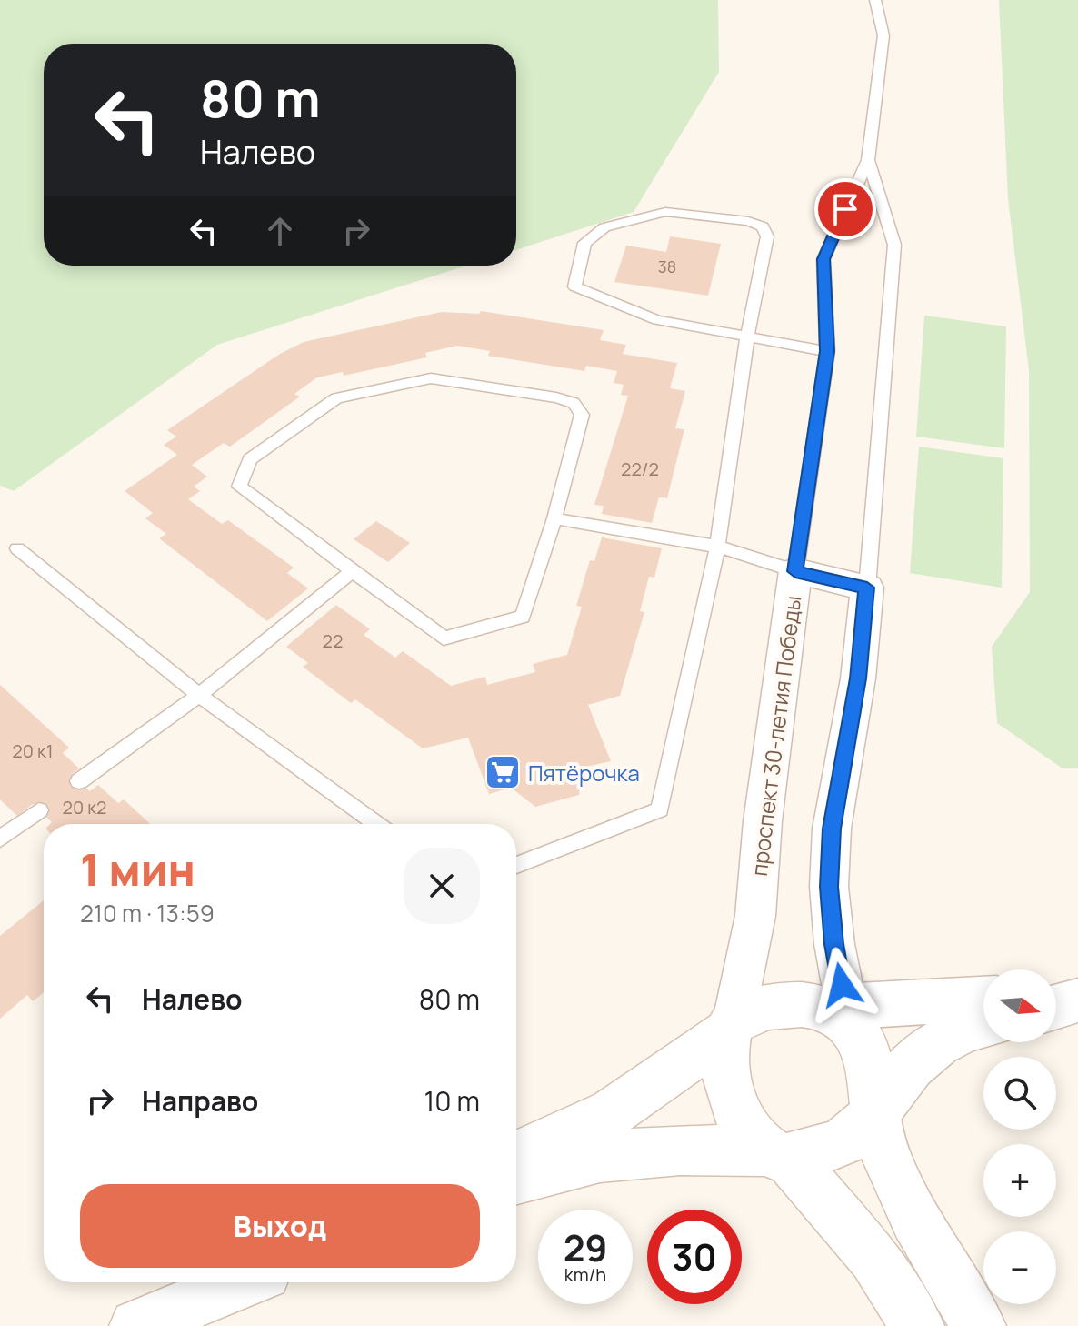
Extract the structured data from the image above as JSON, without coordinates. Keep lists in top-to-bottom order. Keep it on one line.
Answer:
{"streets":{"street":["проспект 30-летия Победы"]},"places":{"supermarket":["Пятёрочка"]},"house_numbers":["38","22/2","22","20 к1","20 к2"],"north":"right","page":{"turn":["80 m","Налево"],"heading":["1 мин","210 m · 13:59"],"list":[{"name":"Налево","value":"80 m"},{"name":"Направо","value":"10 m"}],"map_buttons":["+","−"],"buttons":"Выход","speed":"29 km/h","limit":"30"}}
